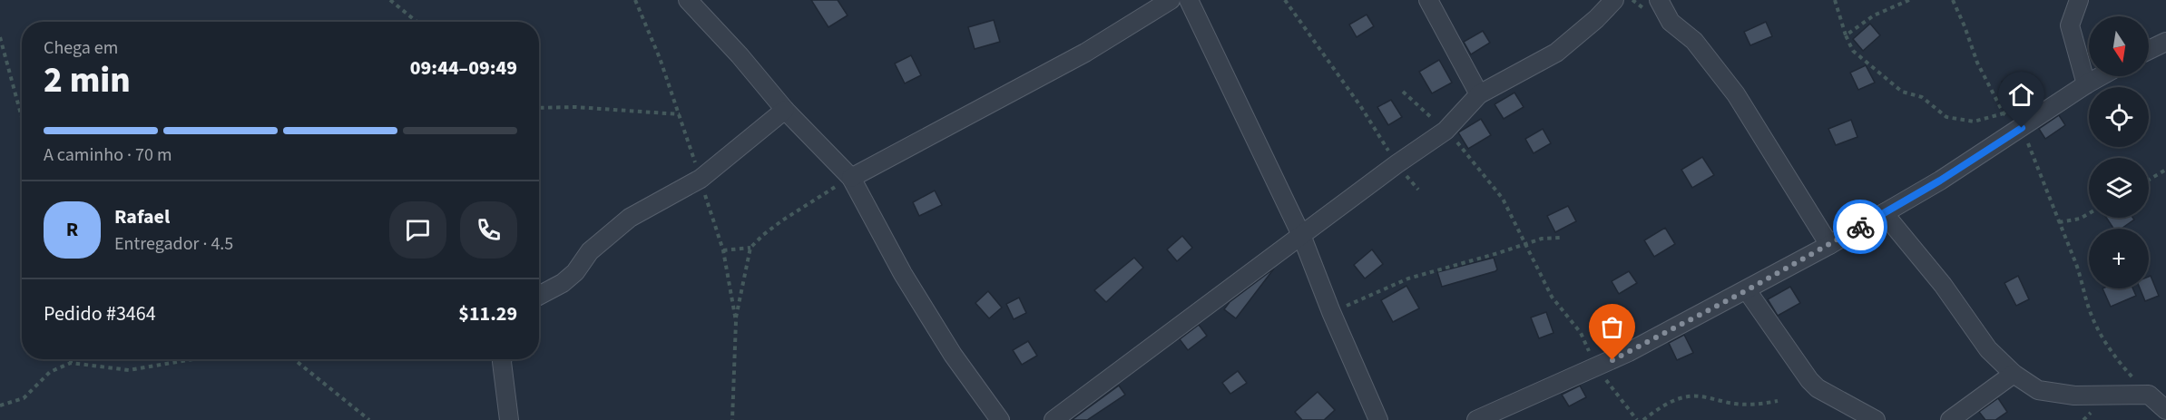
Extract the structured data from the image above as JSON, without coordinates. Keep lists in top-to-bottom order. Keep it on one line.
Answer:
{"north":"bottom","page":{"map_buttons":"+","heading":["2 min","Chega em","09:44–09:49"],"panel":["Rafael","Entregador · 4.5","Pedido #3464","$11.29"],"bar":"A caminho · 70 m","round":"R"}}
